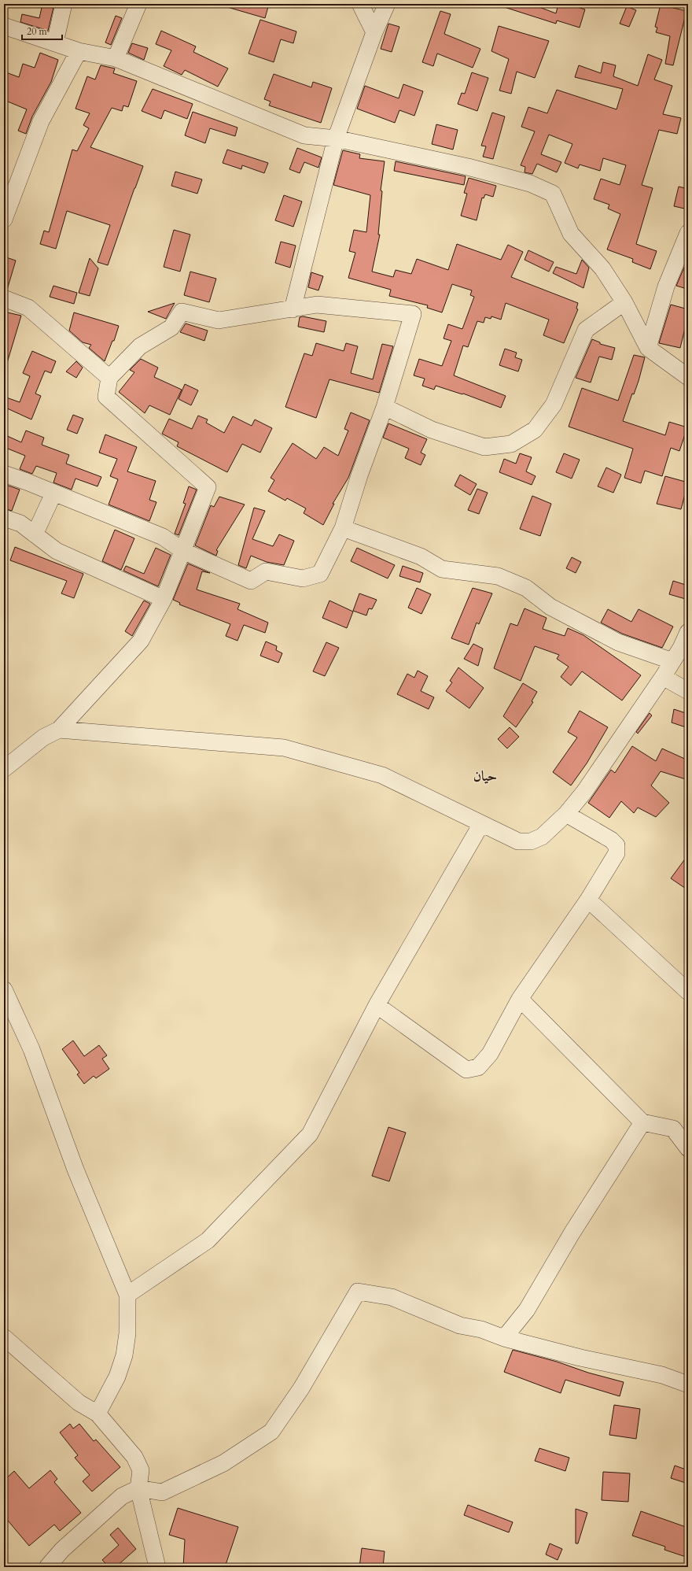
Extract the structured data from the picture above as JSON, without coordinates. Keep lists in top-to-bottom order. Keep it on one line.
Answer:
{"districts":["حيان"],"scale_bar":"20 m"}
